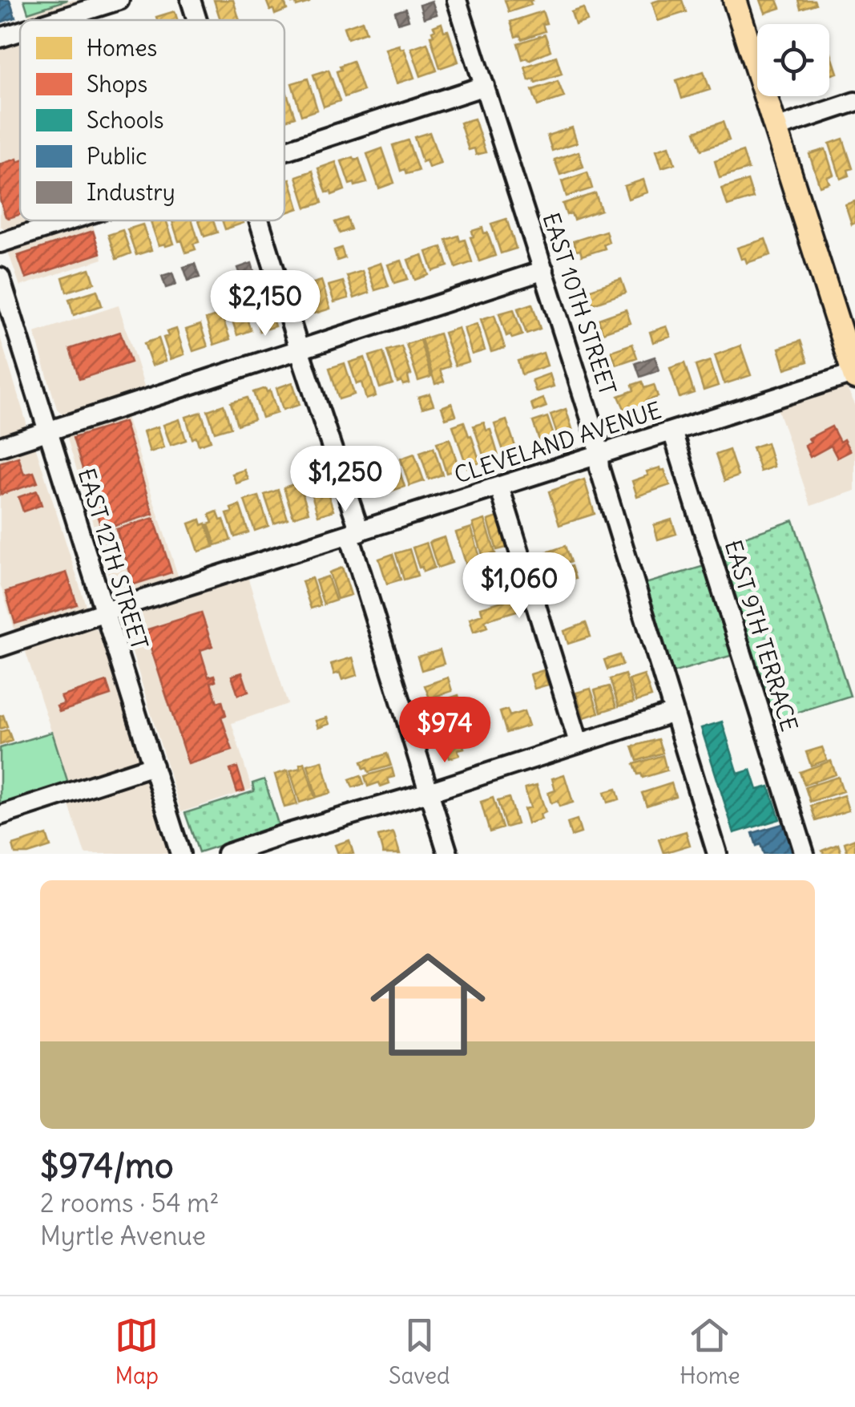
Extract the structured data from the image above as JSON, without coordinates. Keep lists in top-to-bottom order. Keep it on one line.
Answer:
{"streets":{"street":["EAST 10TH STREET","CLEVELAND AVENUE","EAST 12TH STREET","EAST 9TH TERRACE"]},"crossings":[["EAST 10TH STREET","CLEVELAND AVENUE"],["CLEVELAND AVENUE","EAST 12TH STREET"],["CLEVELAND AVENUE","EAST 9TH TERRACE"]],"legend":["Homes","Shops","Schools","Public","Industry"],"page":{"price":["$2,150","$1,250","$1,060","$974"],"list":[{"name":"$974/mo","note":"2 rooms · 54 m² · Myrtle Avenue"}],"tabs":["Map","Saved","Home"]}}
